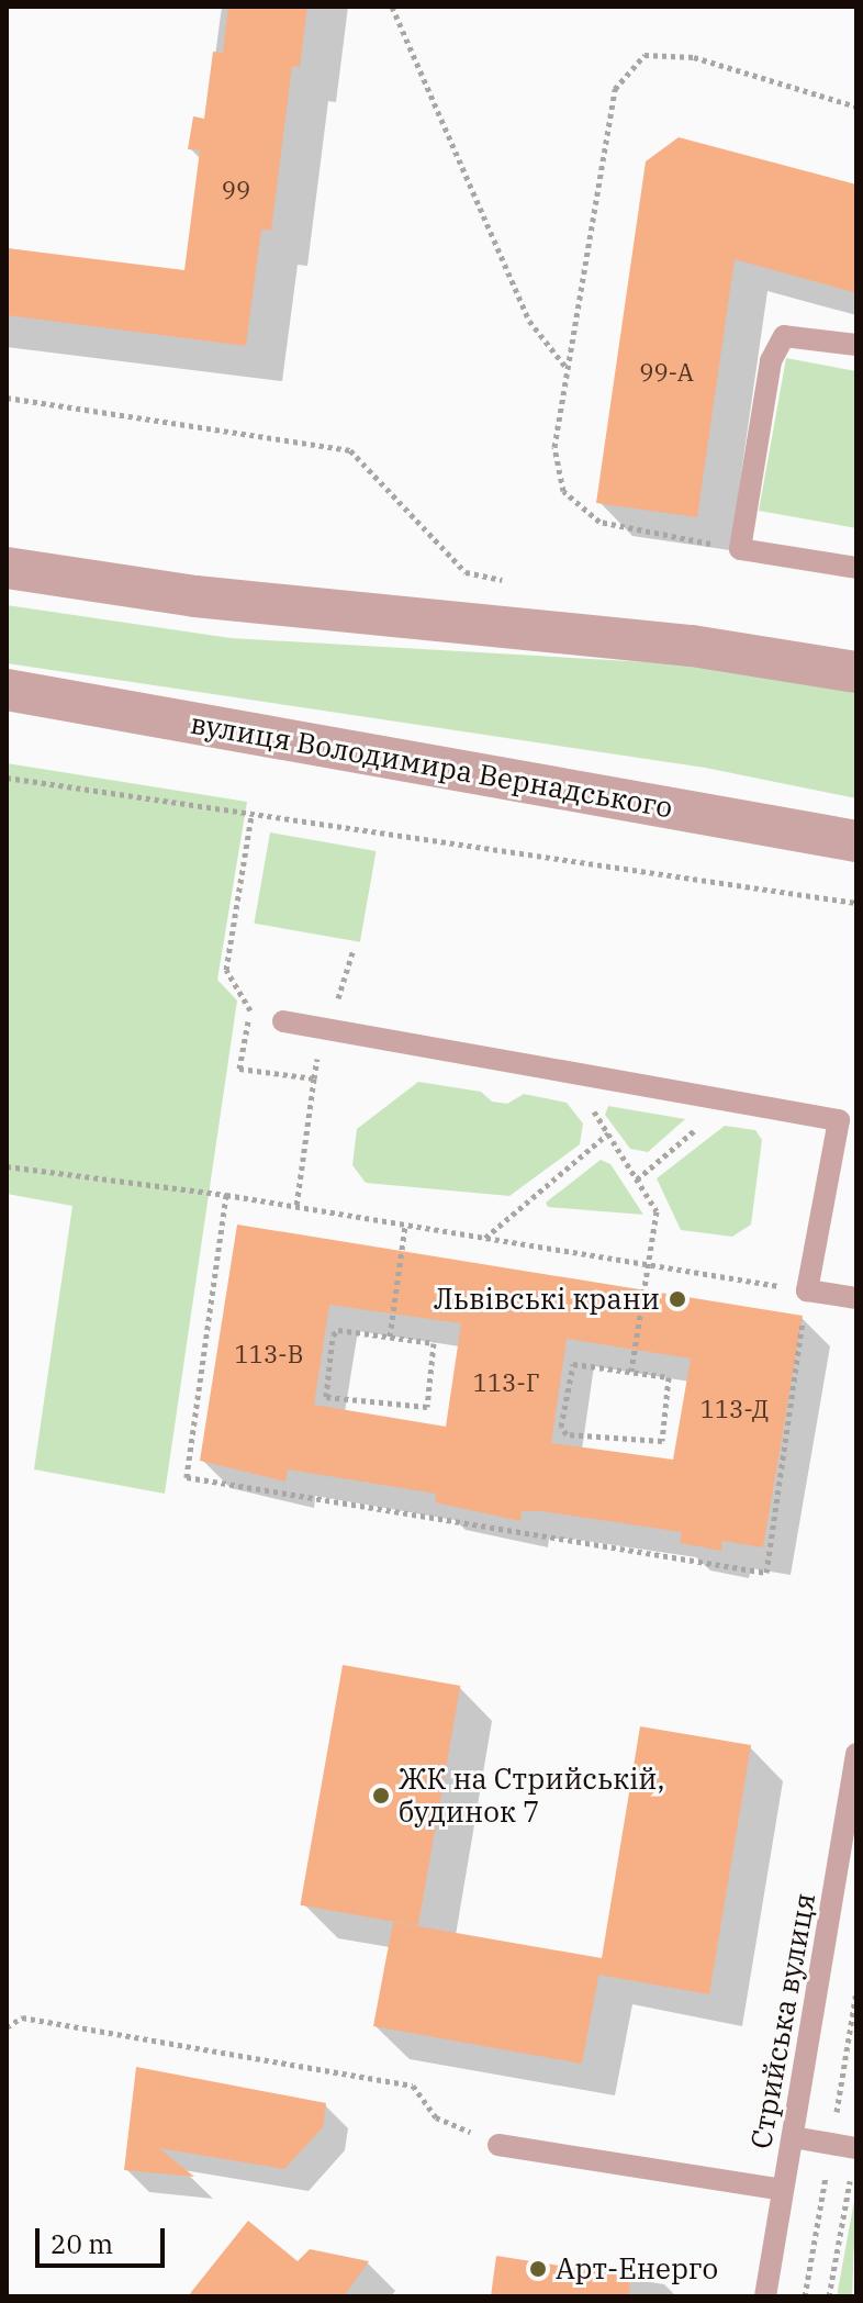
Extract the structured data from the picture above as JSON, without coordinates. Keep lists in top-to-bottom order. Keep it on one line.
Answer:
{"streets":{"street":["вулиця Володимира Вернадського"],"lane":["Стрийська вулиця"]},"places":["Львівські крани","ЖК на Стрийській, будинок 7","Арт-Енерго"],"house_numbers":["99","99-А","113-В","113-Г","113-Д"],"scale_bar":"20 m"}
